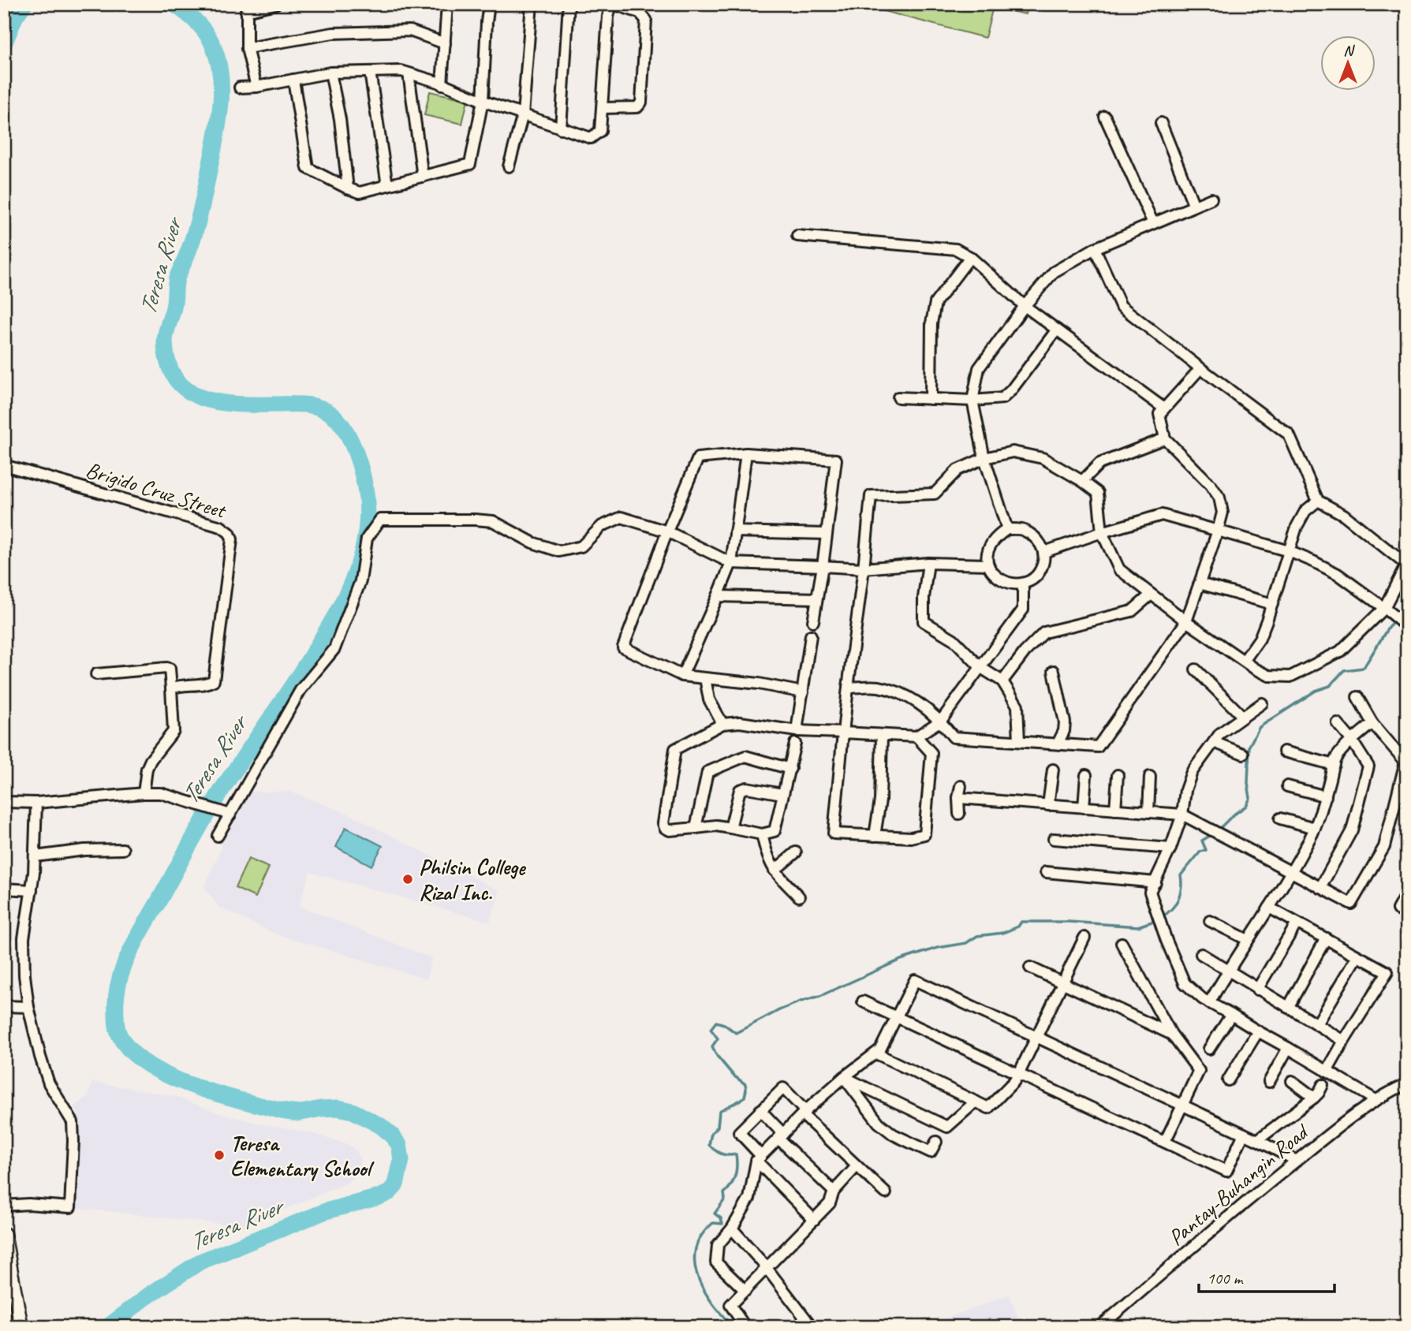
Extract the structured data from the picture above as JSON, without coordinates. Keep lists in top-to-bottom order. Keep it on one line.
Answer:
{"streets":{"street":["Brigido Cruz Street","Pantay-Buhangin Road"]},"water":["Teresa River"],"places":["Philsin College Rizal Inc.","Teresa Elementary School"],"scale_bar":"100 m","north":"top"}
